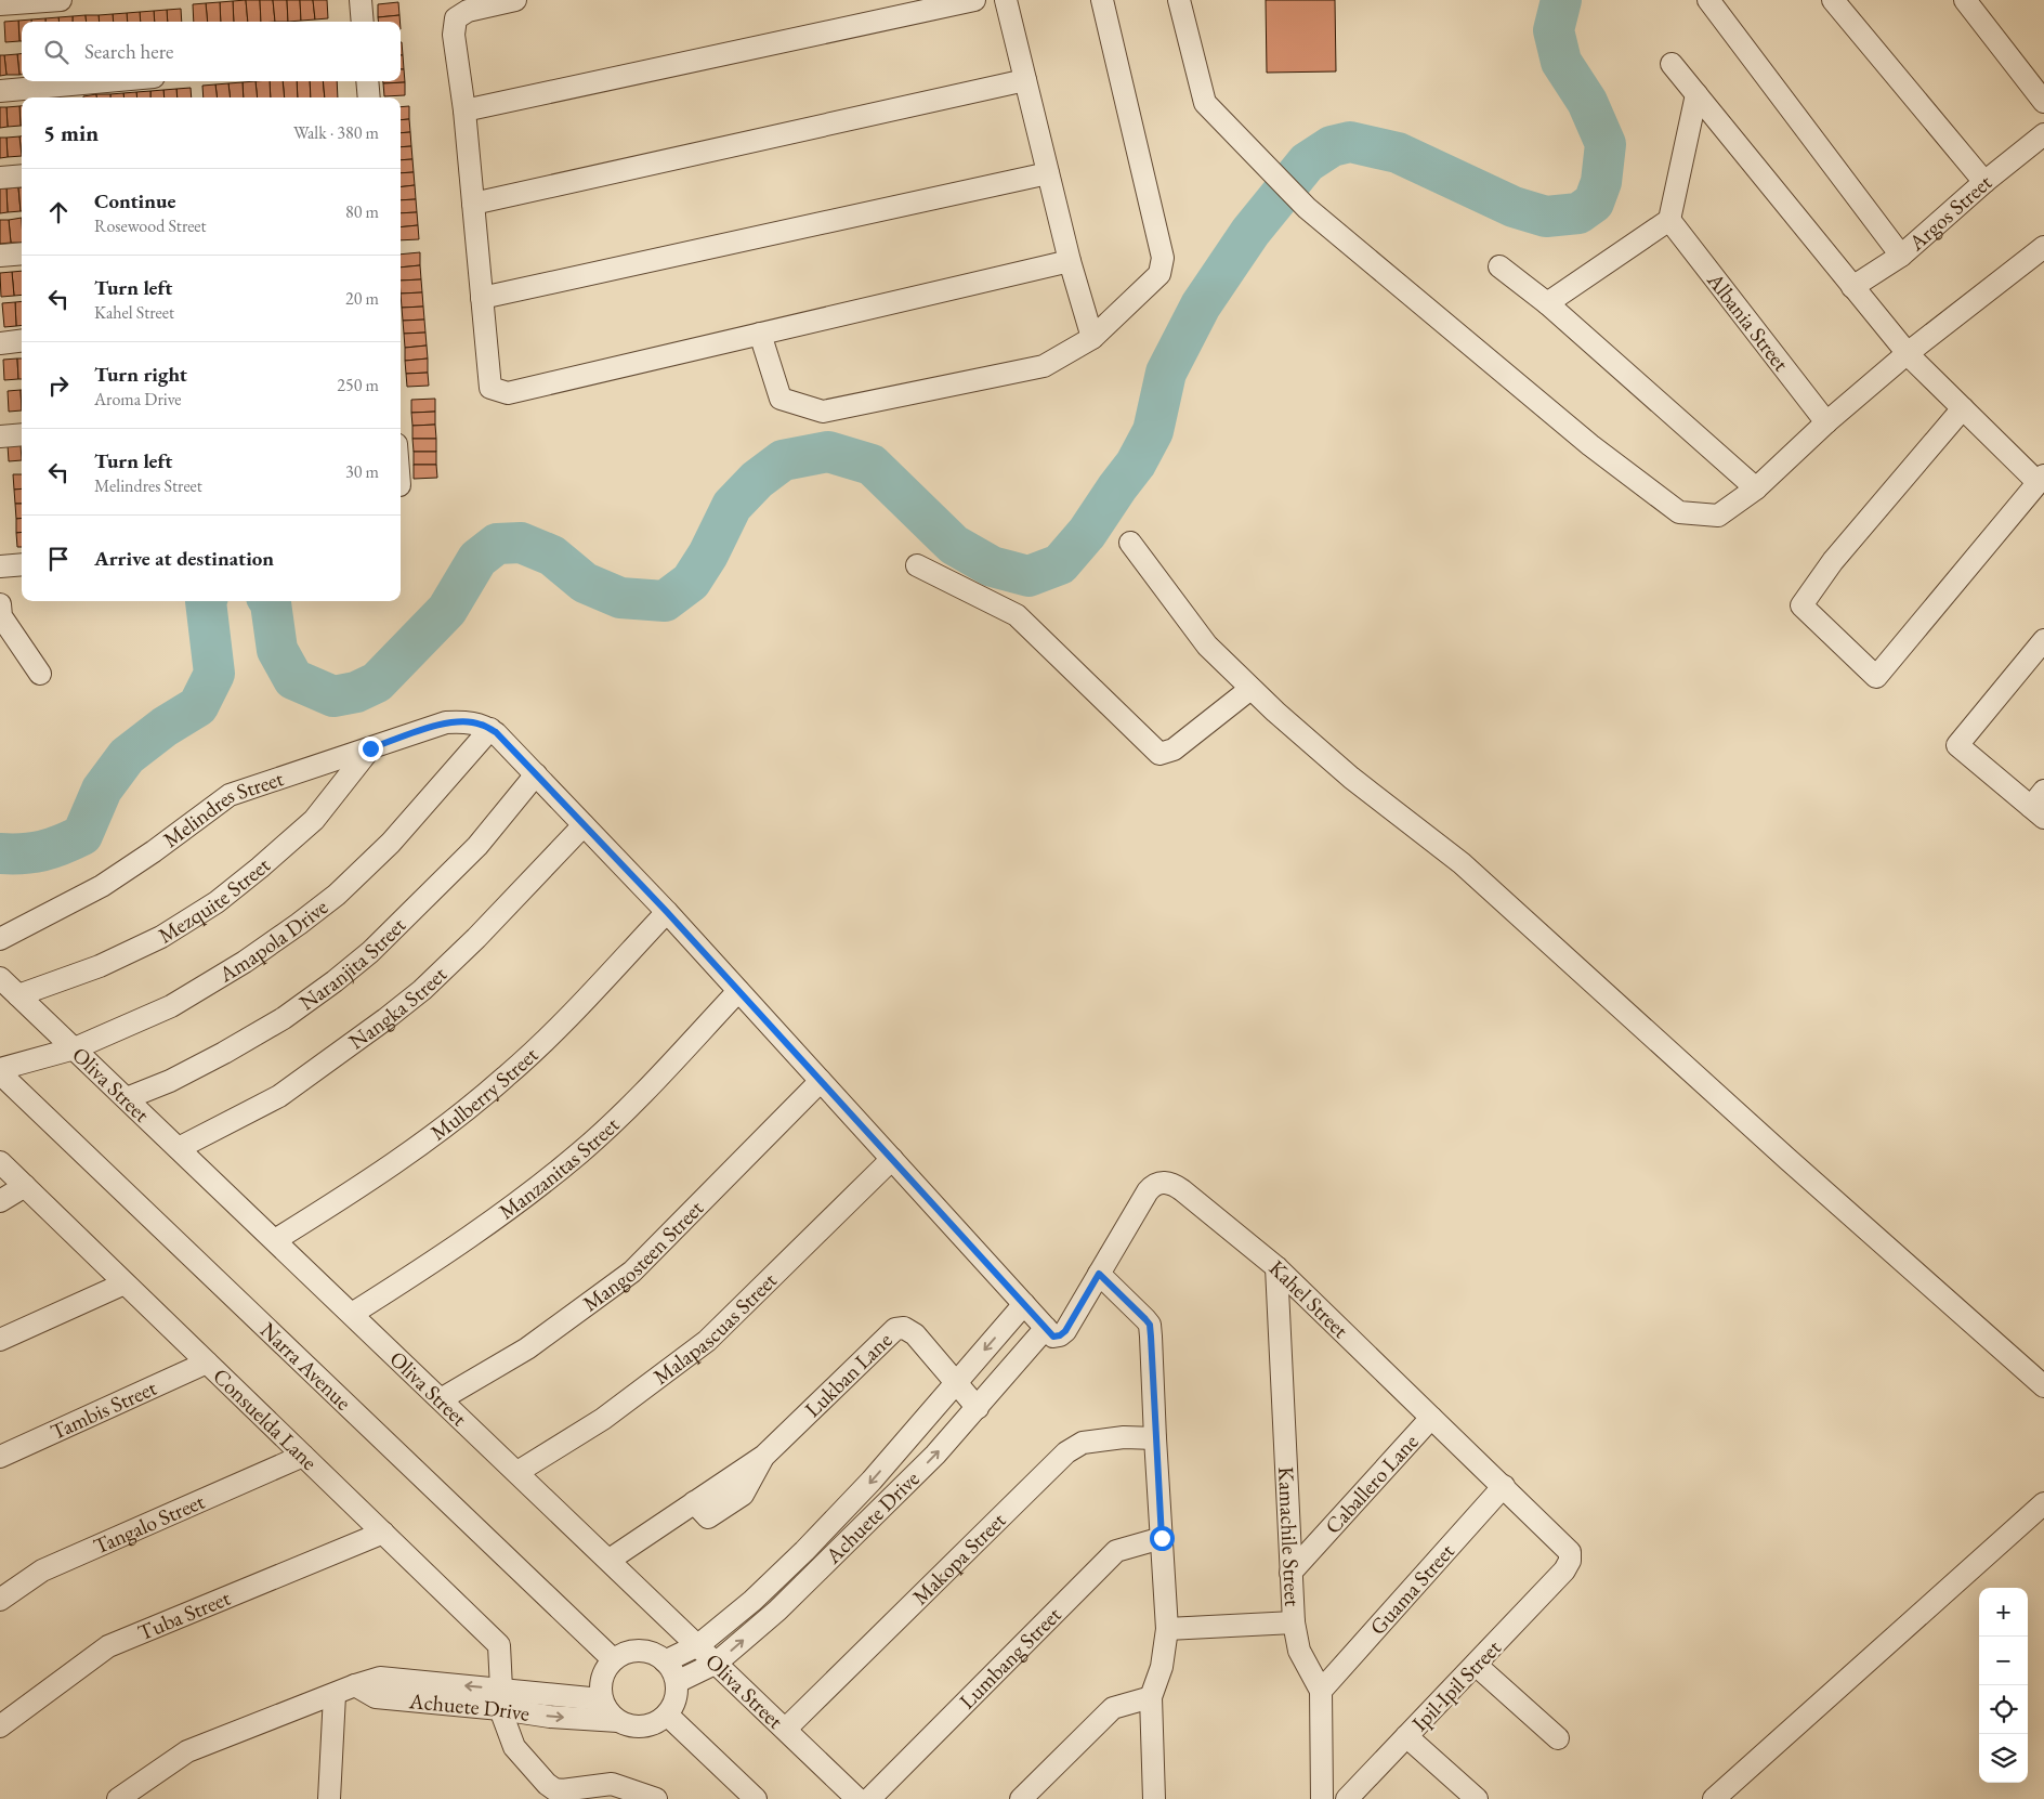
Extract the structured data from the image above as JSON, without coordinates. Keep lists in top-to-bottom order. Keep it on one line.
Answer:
{"streets":{"street":["Argos Street","Albania Street","Melindres Street","Mezquite Street","Amapola Drive","Naranjita Street","Nangka Street","Oliva Street","Mulberry Street","Manzanitas Street","Mangosteen Street","Kahel Street","Malapascuas Street","Narra Avenue","Lukban Lane","Tambis Street","Consuelda Lane","Caballero Lane","Achuete Drive","Tangalo Street","Kamachile Street","Makopa Street","Guama Street","Tuba Street","Lumbang Street","Ipil-Ipil Street"]},"crossings":[["Melindres Street","Mezquite Street"],["Melindres Street","Amapola Drive"],["Mezquite Street","Oliva Street"],["Amapola Drive","Oliva Street"],["Naranjita Street","Oliva Street"],["Nangka Street","Oliva Street"],["Oliva Street","Mulberry Street"],["Oliva Street","Manzanitas Street"],["Oliva Street","Mangosteen Street"],["Oliva Street","Malapascuas Street"],["Oliva Street","Lukban Lane"],["Oliva Street","Achuete Drive"],["Oliva Street","Makopa Street"],["Kahel Street","Caballero Lane"],["Kahel Street","Achuete Drive"],["Kahel Street","Kamachile Street"],["Kahel Street","Guama Street"],["Kahel Street","Ipil-Ipil Street"],["Narra Avenue","Achuete Drive"],["Lukban Lane","Achuete Drive"],["Tambis Street","Consuelda Lane"],["Consuelda Lane","Achuete Drive"],["Consuelda Lane","Tangalo Street"],["Consuelda Lane","Tuba Street"],["Caballero Lane","Kamachile Street"],["Kamachile Street","Guama Street"]],"page":{"search":"Search here","heading":["5 min","Walk · 380 m"],"list":[["Continue","Rosewood Street","80 m"],["Turn left","Kahel Street","20 m"],["Turn right","Aroma Drive","250 m"],["Turn left","Melindres Street","30 m"],"Arrive at destination"],"map_buttons":["+","−"]}}
